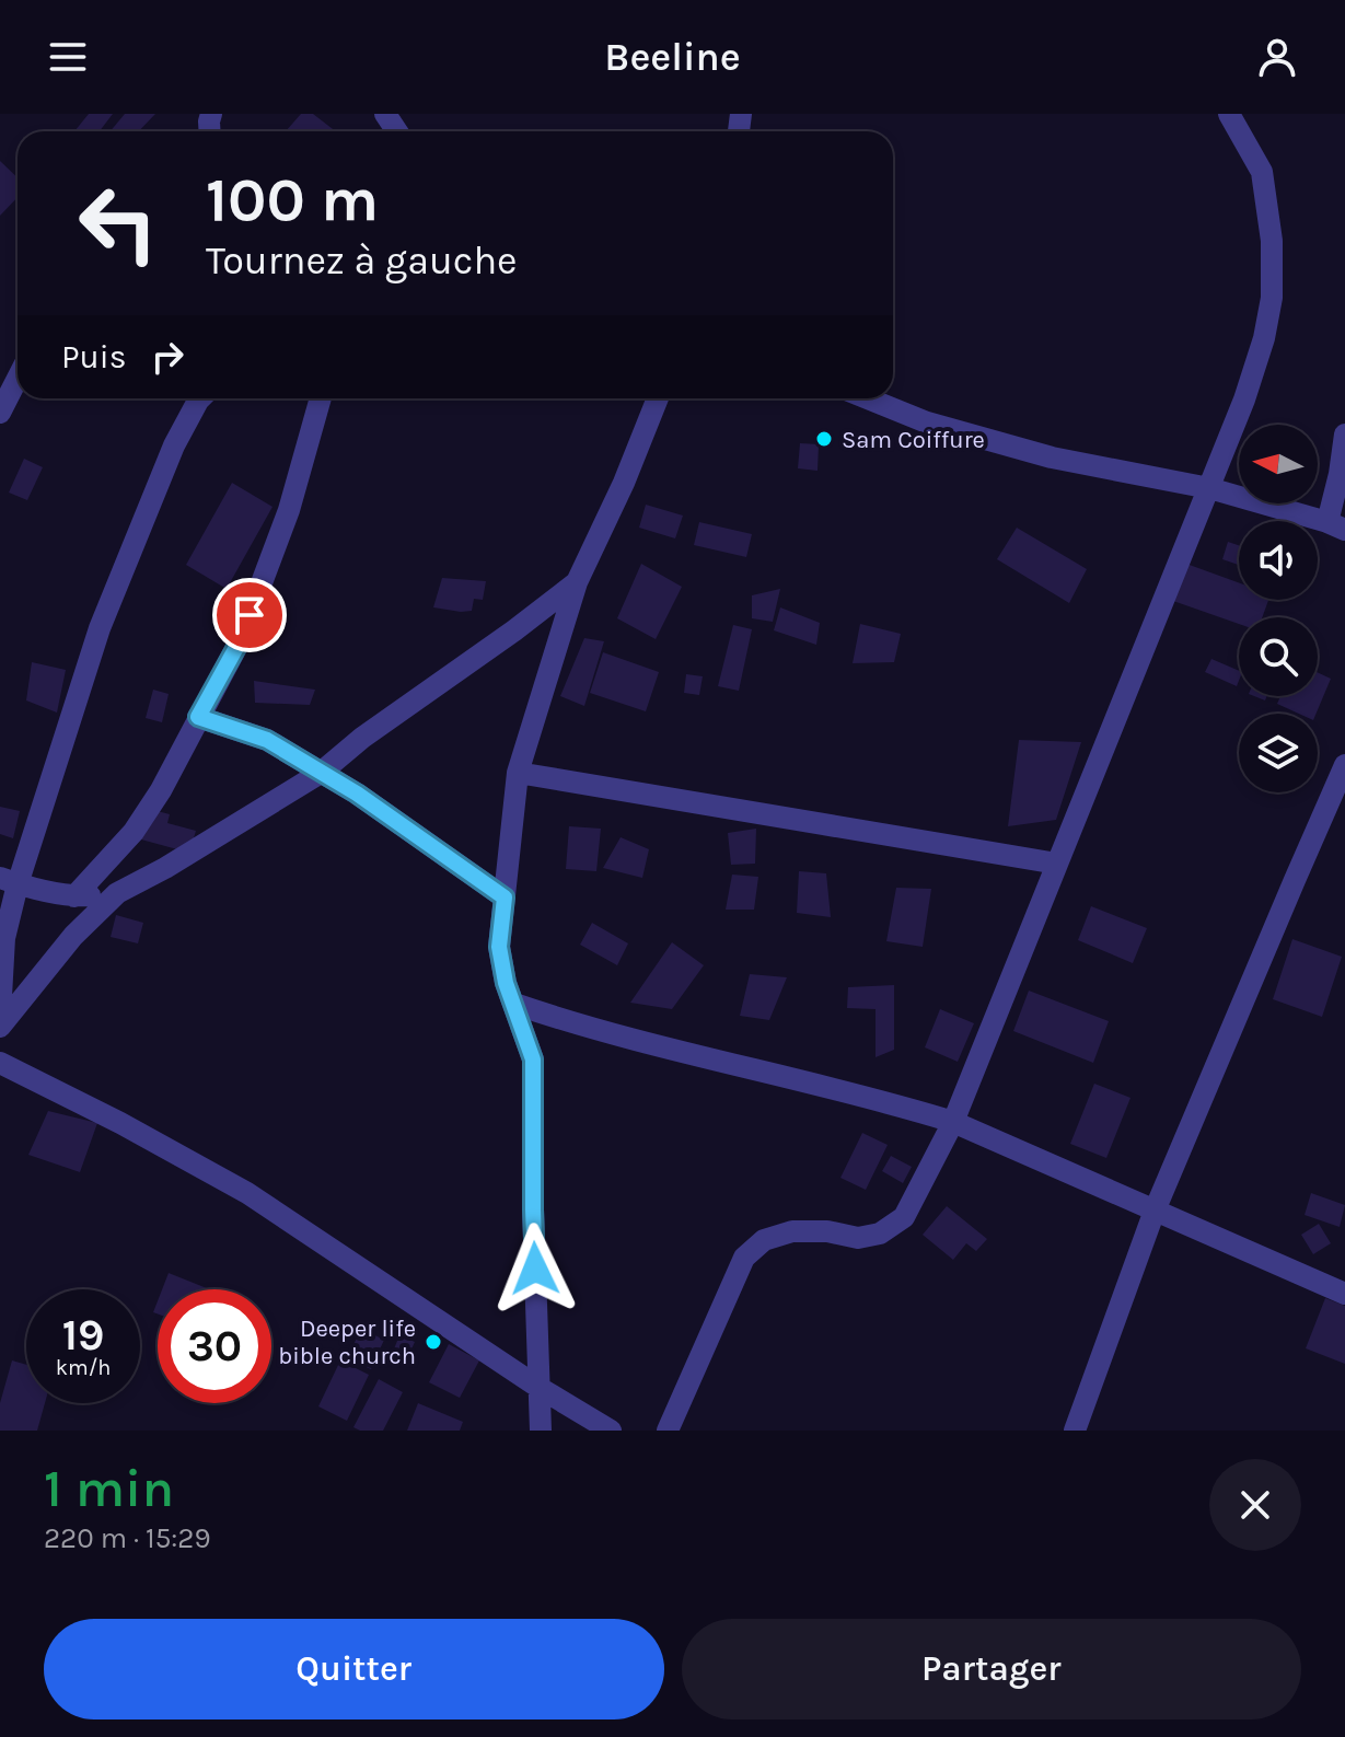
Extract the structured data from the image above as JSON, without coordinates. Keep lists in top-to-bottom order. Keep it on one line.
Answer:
{"places":["Sam Coiffure","Deeper life bible church"],"north":"left","page":{"header":"Beeline","turn":["100 m","Tournez à gauche"],"then":"Puis","speed":"19 km/h","limit":"30","heading":["1 min","220 m · 15:29"],"buttons":["Quitter","Partager"]}}
